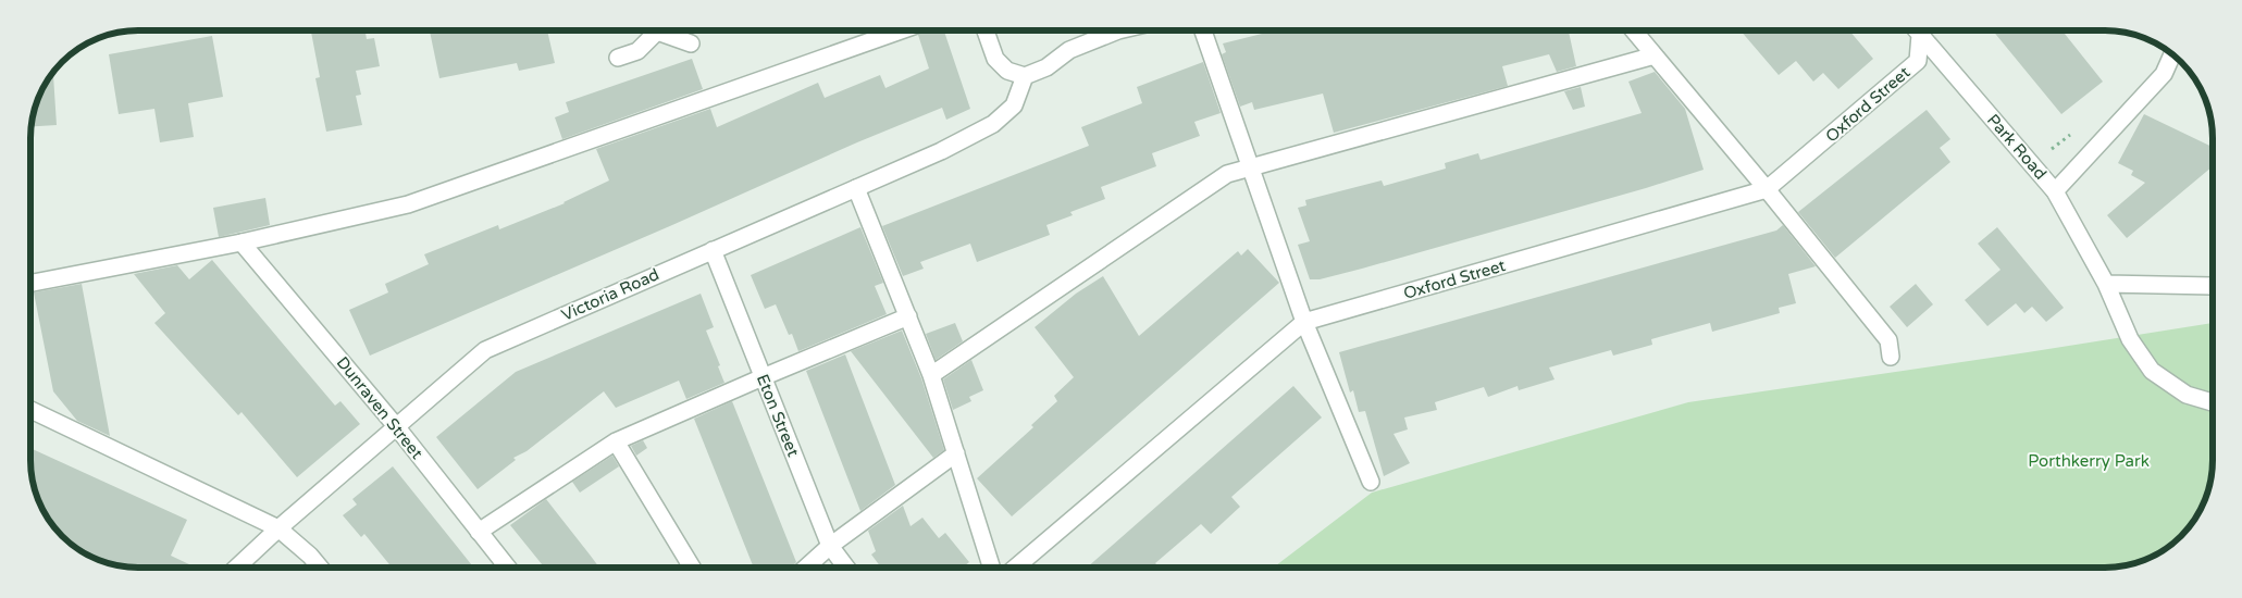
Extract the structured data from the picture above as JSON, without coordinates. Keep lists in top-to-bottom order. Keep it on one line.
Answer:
{"streets":{"street":["Oxford Street","Park Road","Victoria Road","Dunraven Street","Eton Street"]},"crossings":[["Victoria Road","Dunraven Street"],["Victoria Road","Eton Street"]],"parks":["Porthkerry Park"]}
